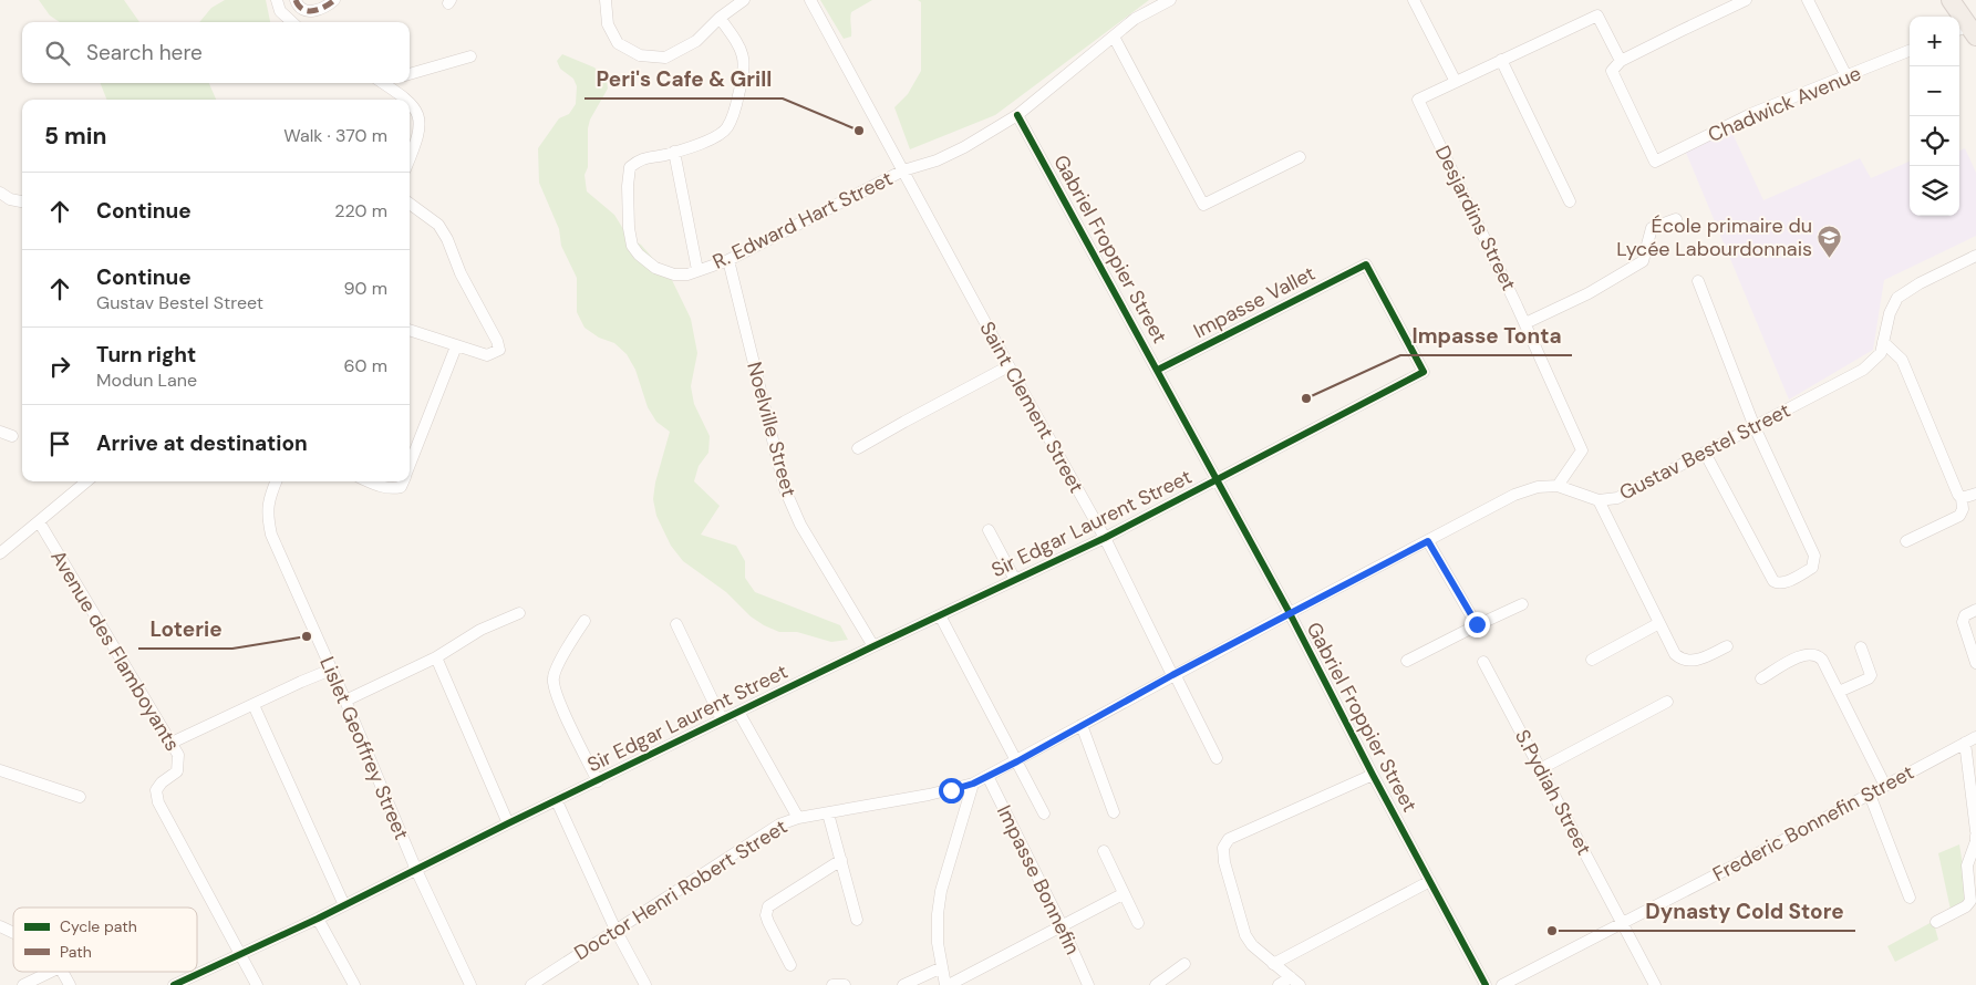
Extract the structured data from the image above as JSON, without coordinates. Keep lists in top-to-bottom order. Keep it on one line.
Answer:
{"streets":{"street":["Chadwick Avenue","Desjardins Street","R. Edward Hart Street","Gabriel Froppier Street","Impasse Vallet","Saint Clement Street","Noelville Street","Gustav Bestel Street","Sir Edgar Laurent Street","Avenue des Flamboyants","Lislet Geoffrey Street","S.Pydiah Street","Frederic Bonnefin Street","Impasse Bonnefin","Doctor Henri Robert Street"]},"crossings":[["Desjardins Street","Gustav Bestel Street"],["R. Edward Hart Street","Gabriel Froppier Street"],["R. Edward Hart Street","Saint Clement Street"],["R. Edward Hart Street","Noelville Street"],["Gabriel Froppier Street","Impasse Vallet"],["Gabriel Froppier Street","Gustav Bestel Street"],["Gabriel Froppier Street","Sir Edgar Laurent Street"],["Gabriel Froppier Street","Doctor Henri Robert Street"],["Impasse Vallet","Sir Edgar Laurent Street"],["Saint Clement Street","Sir Edgar Laurent Street"],["Saint Clement Street","Doctor Henri Robert Street"],["Noelville Street","Sir Edgar Laurent Street"],["Gustav Bestel Street","Doctor Henri Robert Street"],["Sir Edgar Laurent Street","Avenue des Flamboyants"],["Sir Edgar Laurent Street","Lislet Geoffrey Street"],["S.Pydiah Street","Frederic Bonnefin Street"],["Impasse Bonnefin","Doctor Henri Robert Street"]],"places":{"other":["Peri's Cafe & Grill","Impasse Tonta","Loterie","Dynasty Cold Store"],"school or university":["École primaire du Lycée Labourdonnais"]},"legend":["Cycle path","Path"],"page":{"map_buttons":["+","−"],"search":"Search here","heading":["5 min","Walk · 370 m"],"list":[["Continue","220 m"],["Continue","Gustav Bestel Street","90 m"],["Turn right","Modun Lane","60 m"],"Arrive at destination"]}}
